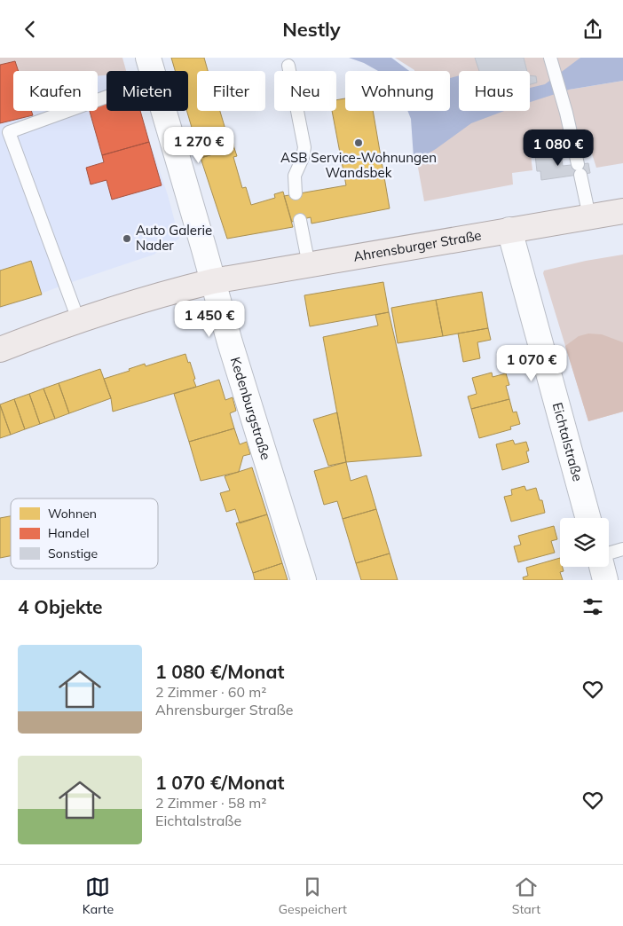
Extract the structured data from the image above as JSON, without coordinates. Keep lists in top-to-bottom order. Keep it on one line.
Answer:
{"streets":{"main road":["Ahrensburger Straße"],"street":["Kedenburgstraße","Eichtalstraße"]},"crossings":[["Ahrensburger Straße","Kedenburgstraße"],["Ahrensburger Straße","Eichtalstraße"]],"places":["ASB Service-Wohnungen Wandsbek","Auto Galerie Nader"],"legend":["Wohnen","Handel","Sonstige"],"page":{"header":"Nestly","chip":["Kaufen","Mieten","Filter","Neu","Wohnung","Haus"],"price":["1 270 €","1 080 €","1 450 €","1 070 €"],"heading":"4 Objekte","list":[{"name":"1 080 €/Monat","note":"2 Zimmer · 60 m² · Ahrensburger Straße"},{"name":"1 070 €/Monat","note":"2 Zimmer · 58 m² · Eichtalstraße"}],"tabs":["Karte","Gespeichert","Start"]}}
